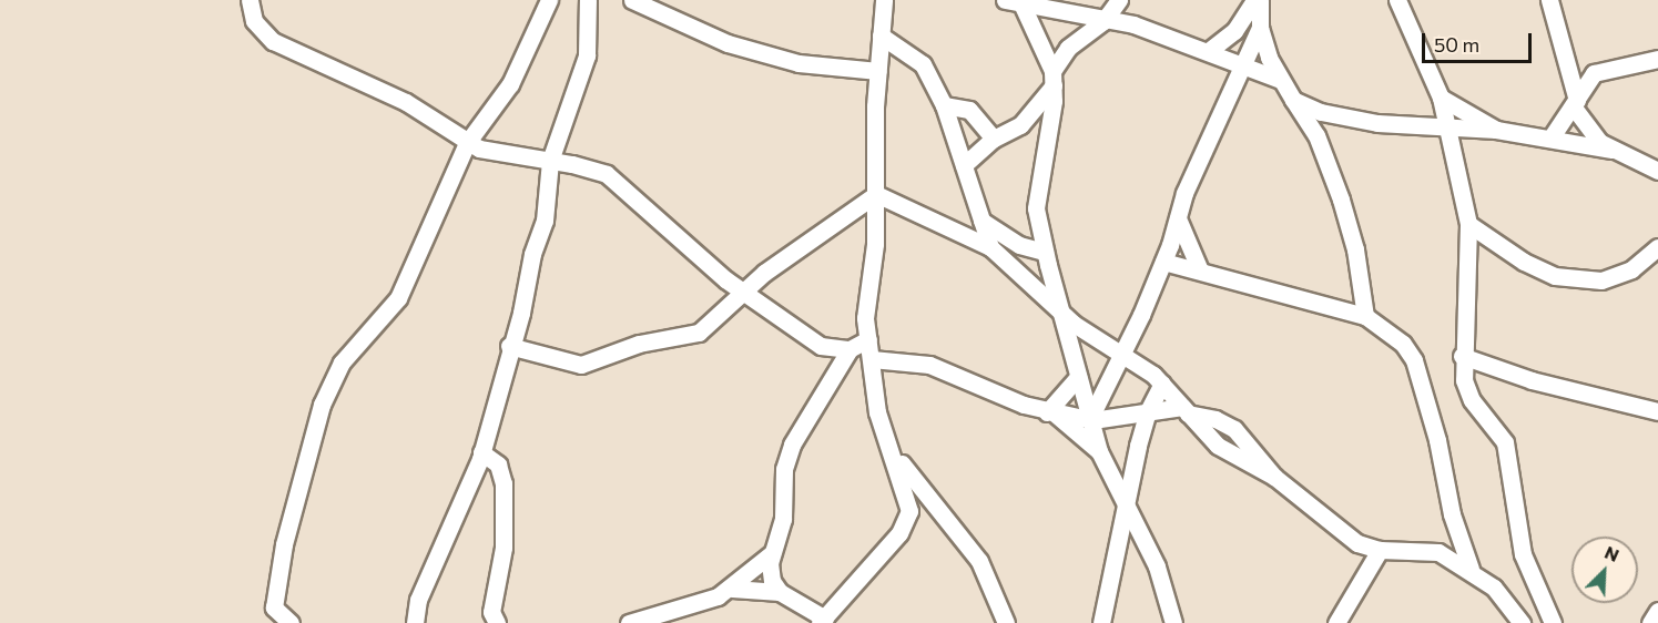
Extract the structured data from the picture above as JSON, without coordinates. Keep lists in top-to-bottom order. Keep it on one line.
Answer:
{"scale_bar":"50 m","north":"top right"}
